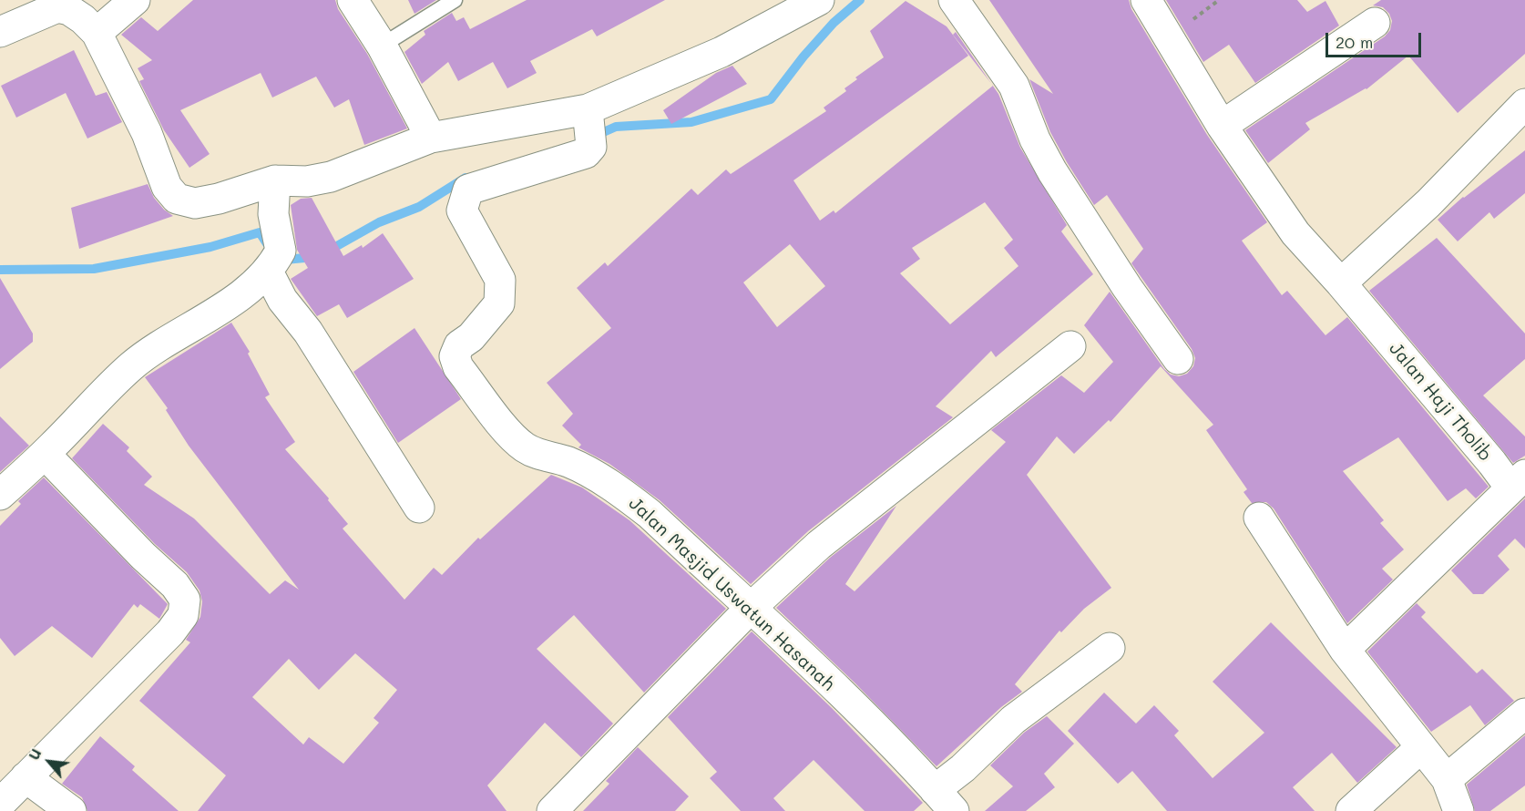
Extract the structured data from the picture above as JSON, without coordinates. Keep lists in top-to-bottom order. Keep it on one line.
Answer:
{"streets":{"street":["Jalan Haji Tholib","Jalan Masjid Uswatun Hasanah"]},"scale_bar":"20 m","north":"top left"}
